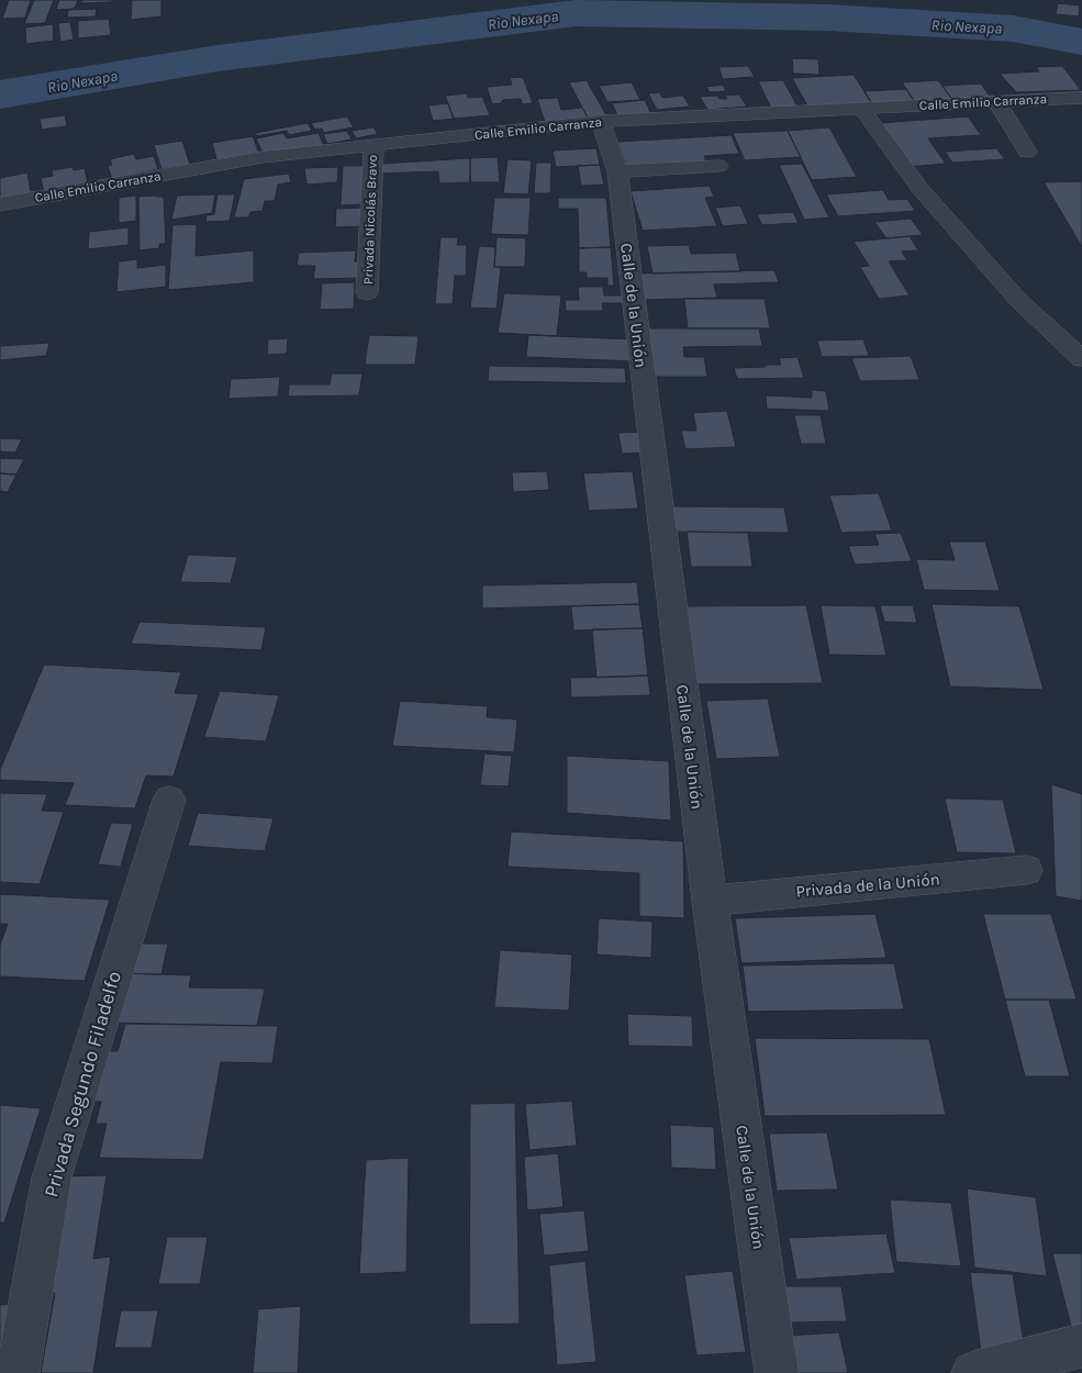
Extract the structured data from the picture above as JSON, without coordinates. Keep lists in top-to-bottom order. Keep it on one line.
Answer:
{"streets":{"street":["Calle Emilio Carranza","Privada Nicolás Bravo","Calle de la Unión","Privada de la Unión","Privada Segundo Filadelfo"]},"crossings":[["Calle Emilio Carranza","Privada Nicolás Bravo"],["Calle Emilio Carranza","Calle de la Unión"],["Calle de la Unión","Privada de la Unión"]],"water":["Rio Nexapa"]}
